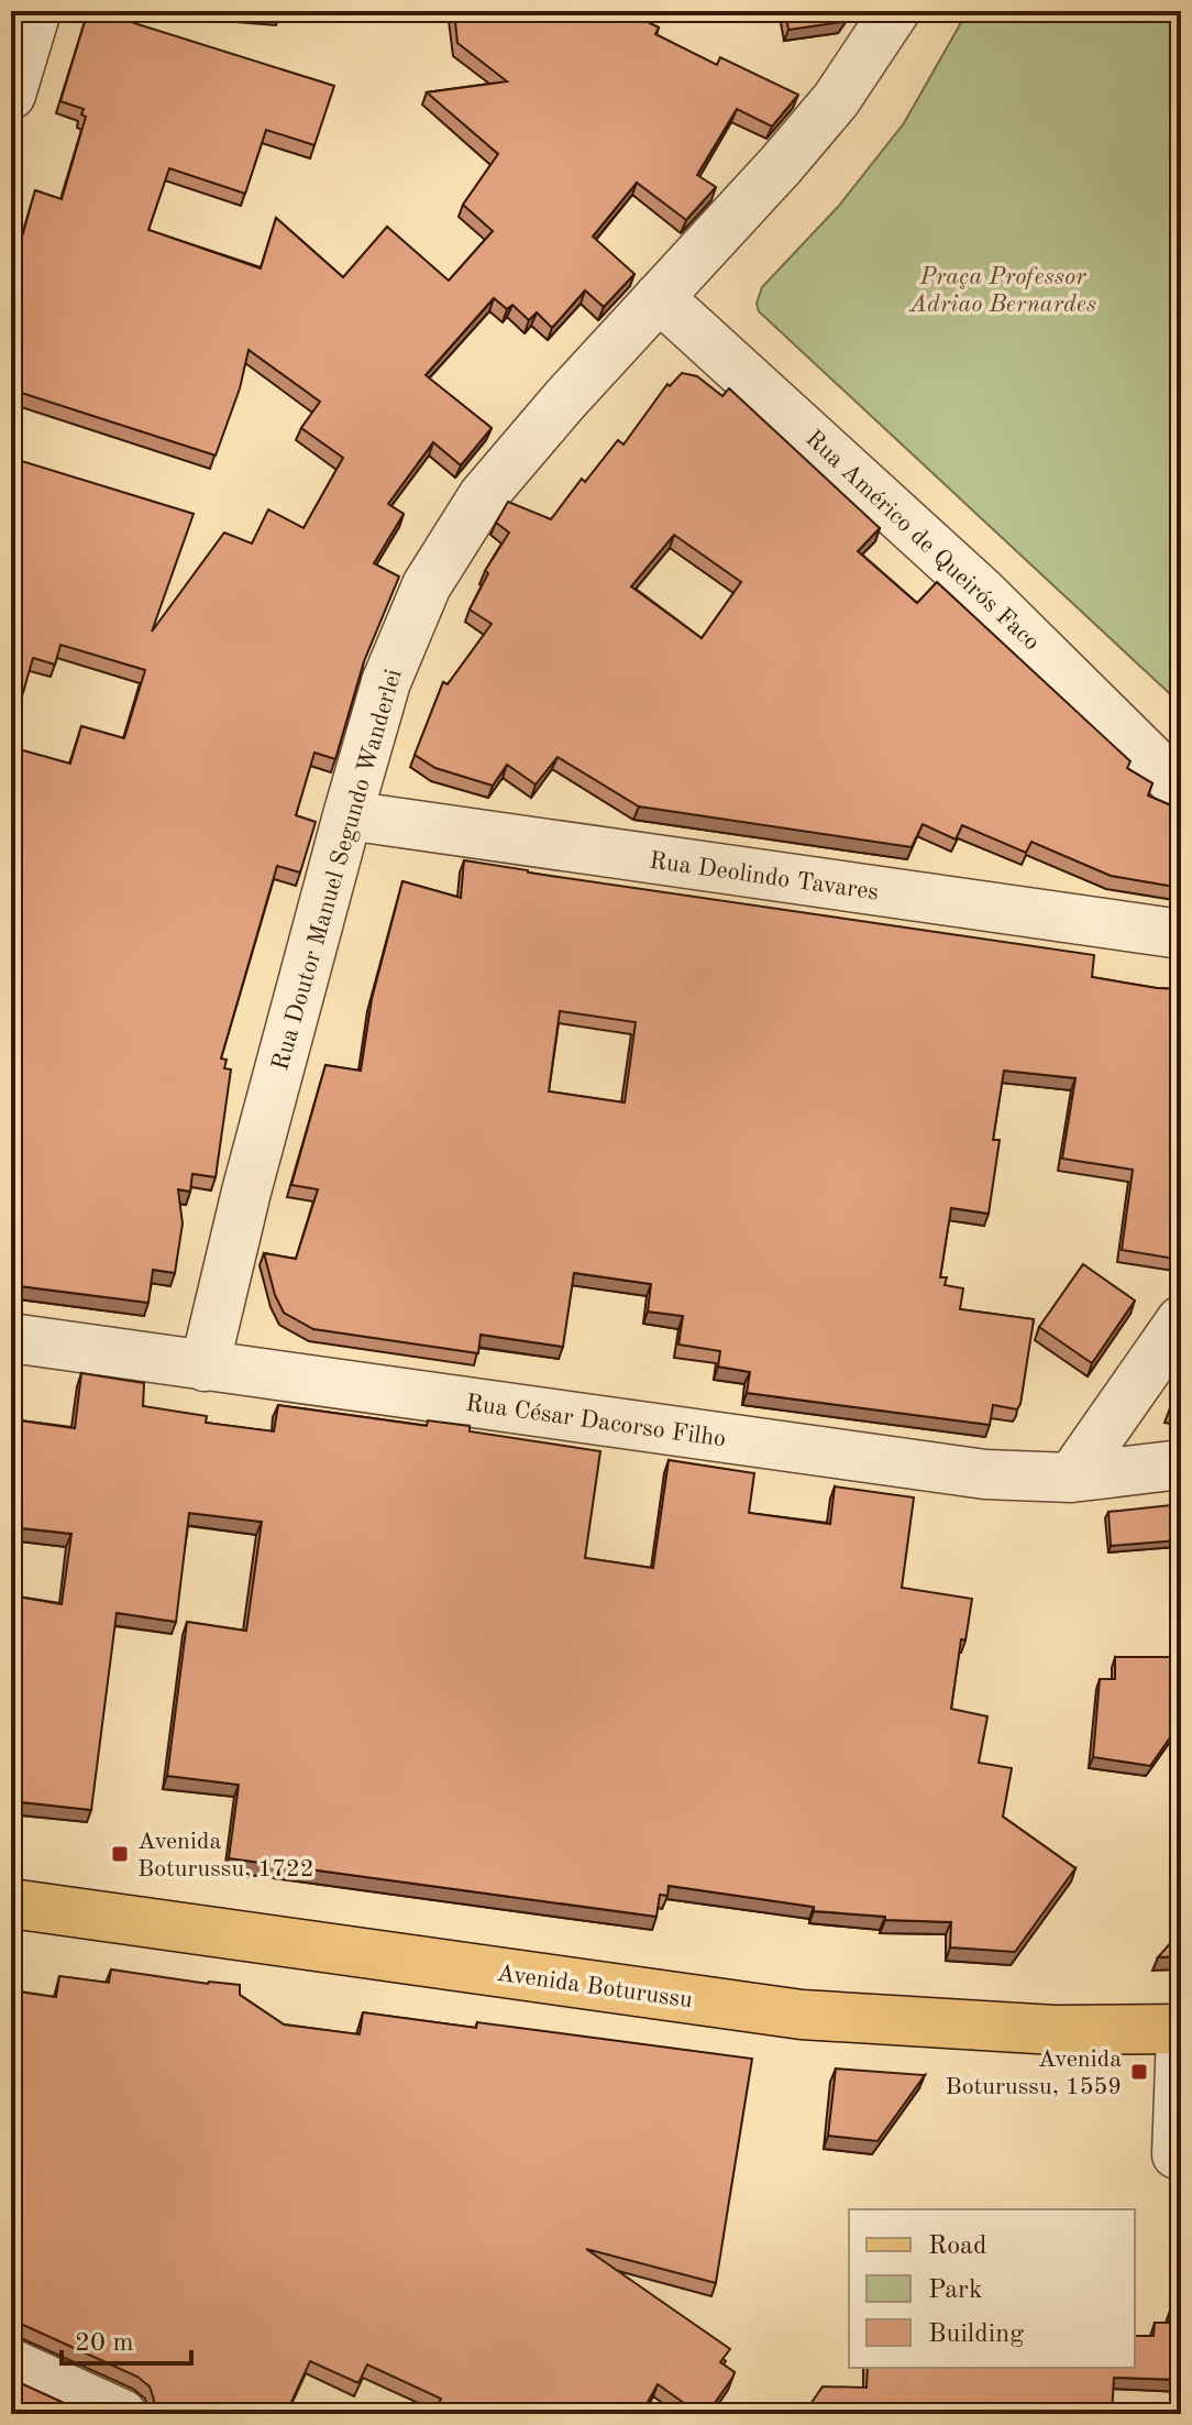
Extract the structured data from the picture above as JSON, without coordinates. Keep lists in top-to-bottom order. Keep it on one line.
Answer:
{"streets":{"main road":["Avenida Boturussu"],"street":["Rua Américo de Queirós Faco","Rua Doutor Manuel Segundo Wanderlei","Rua Deolindo Tavares","Rua César Dacorso Filho"]},"crossings":[["Rua Américo de Queirós Faco","Rua Doutor Manuel Segundo Wanderlei"],["Rua Doutor Manuel Segundo Wanderlei","Rua Deolindo Tavares"],["Rua Doutor Manuel Segundo Wanderlei","Rua César Dacorso Filho"]],"parks":["Praça Professor Adriao Bernardes"],"places":{"transit":["Avenida Boturussu, 1722","Avenida Boturussu, 1559"]},"legend":["Road","Park","Building"],"scale_bar":"20 m"}
